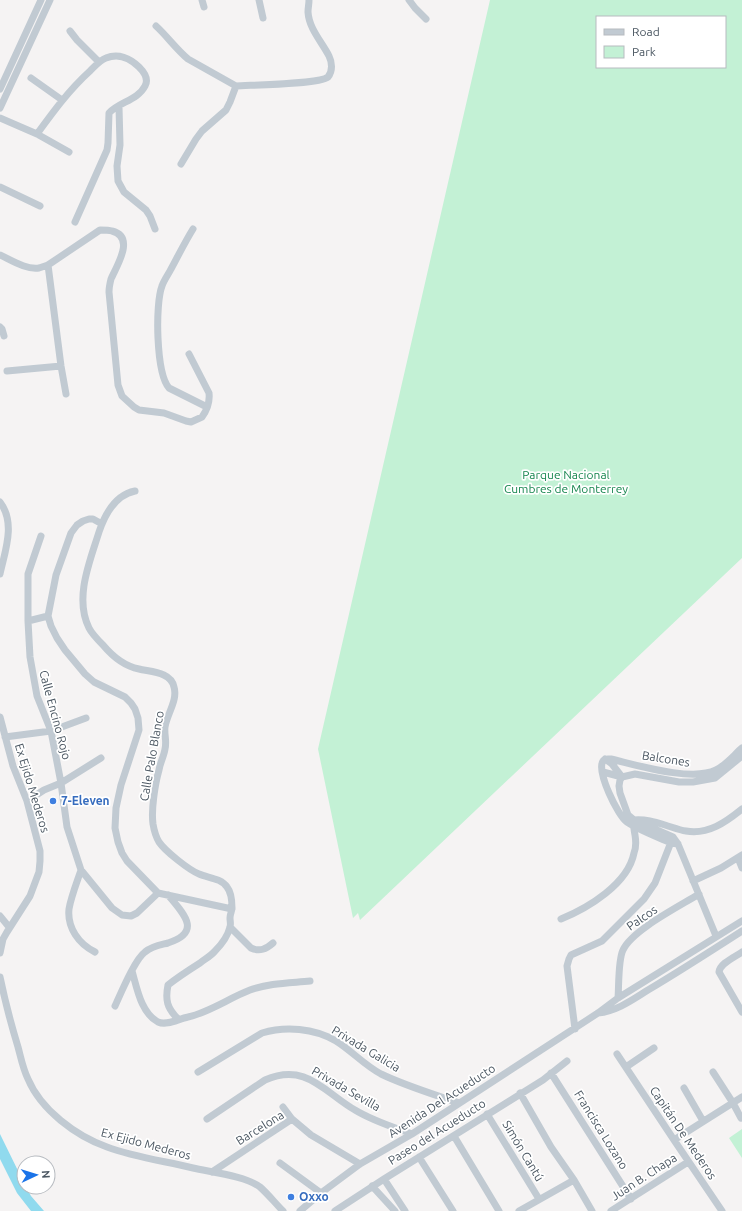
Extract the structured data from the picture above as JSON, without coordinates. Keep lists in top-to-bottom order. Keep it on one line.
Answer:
{"streets":{"street":["Calle Encino Rojo","Calle Palo Blanco","Balcones","Ex Ejido Mederos","Palcos","Privada Galicia","Privada Sevilla","Avenida Del Acueducto","Barcelona","Francisca Lozano","Paseo del Acueducto","Capitán De Mederos","Simón Cantú","Juan B. Chapa"]},"crossings":[["Ex Ejido Mederos","Barcelona"],["Palcos","Avenida Del Acueducto"],["Privada Galicia","Avenida Del Acueducto"],["Privada Sevilla","Avenida Del Acueducto"],["Avenida Del Acueducto","Barcelona"],["Francisca Lozano","Paseo del Acueducto"],["Francisca Lozano","Juan B. Chapa"],["Paseo del Acueducto","Simón Cantú"],["Capitán De Mederos","Juan B. Chapa"]],"parks":["Parque Nacional Cumbres de Monterrey"],"places":["7-Eleven","Oxxo"],"legend":["Road","Park"],"north":"right"}
